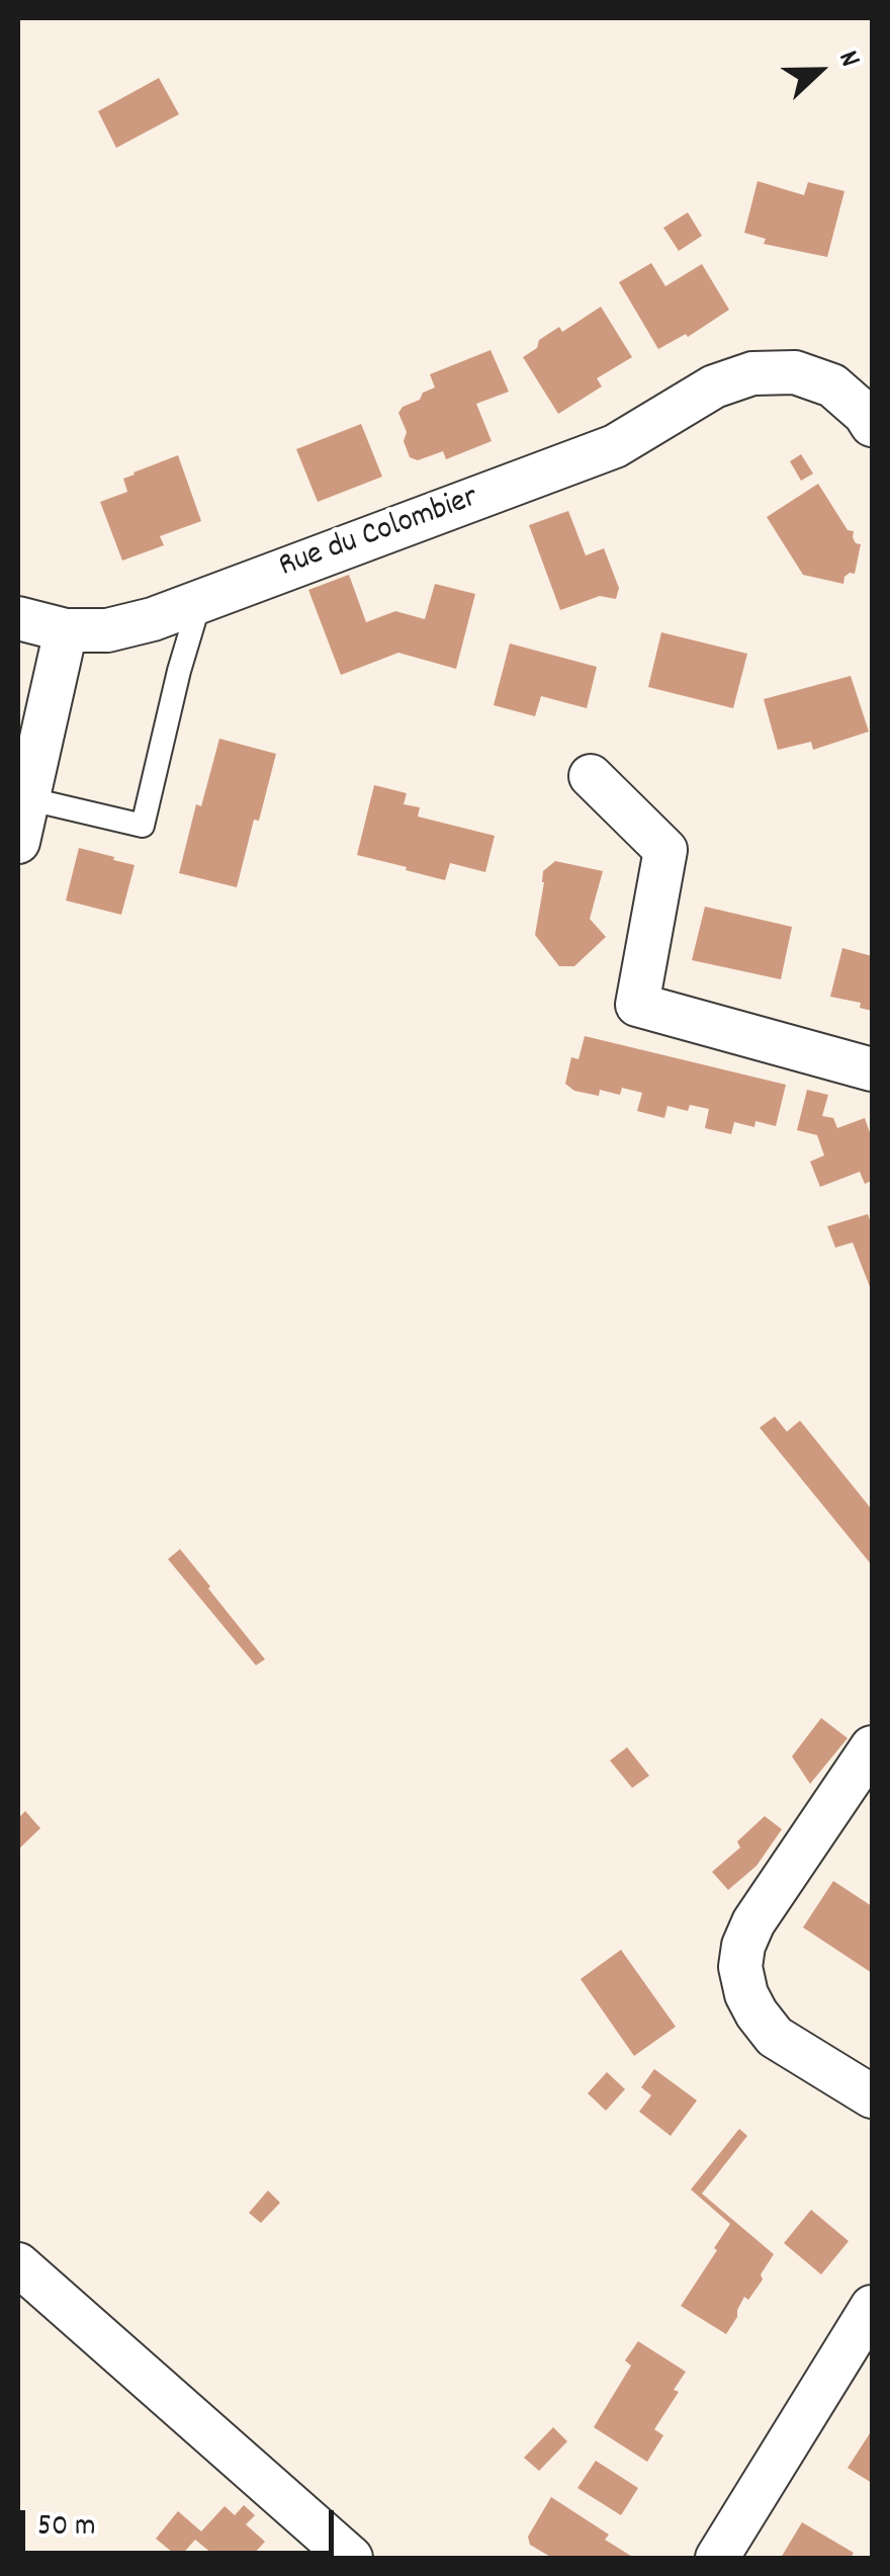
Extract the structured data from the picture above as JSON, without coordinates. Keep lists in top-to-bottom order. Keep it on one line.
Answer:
{"streets":{"street":["Rue du Colombier"]},"scale_bar":"50 m","north":"right"}
